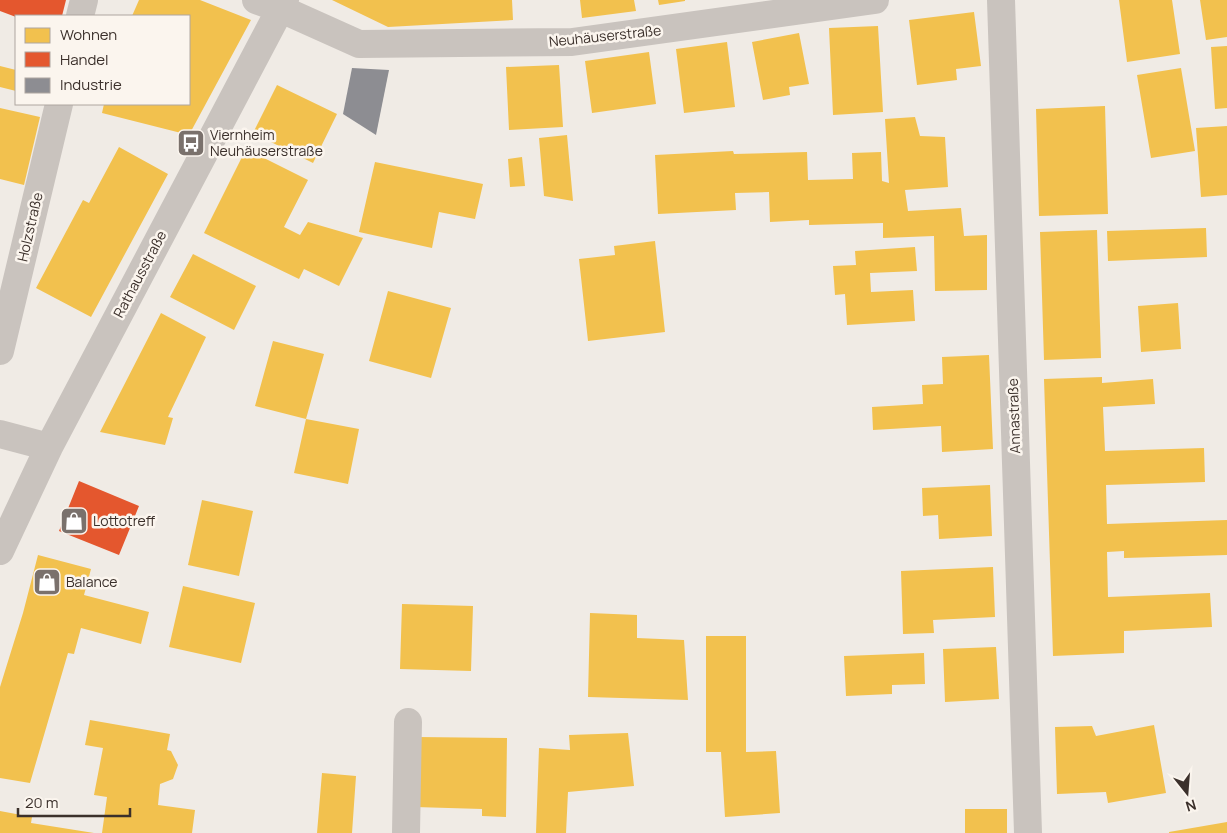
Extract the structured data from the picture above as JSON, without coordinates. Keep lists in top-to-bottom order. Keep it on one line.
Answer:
{"streets":{"street":["Neuhäuserstraße","Holzstraße","Rathausstraße","Annastraße"]},"crossings":[["Neuhäuserstraße","Rathausstraße"]],"places":{"bus stop":["Viernheim Neuhäuserstraße"],"shop":["Lottotreff","Balance"]},"legend":["Wohnen","Handel","Industrie"],"scale_bar":"20 m","north":"bottom"}
